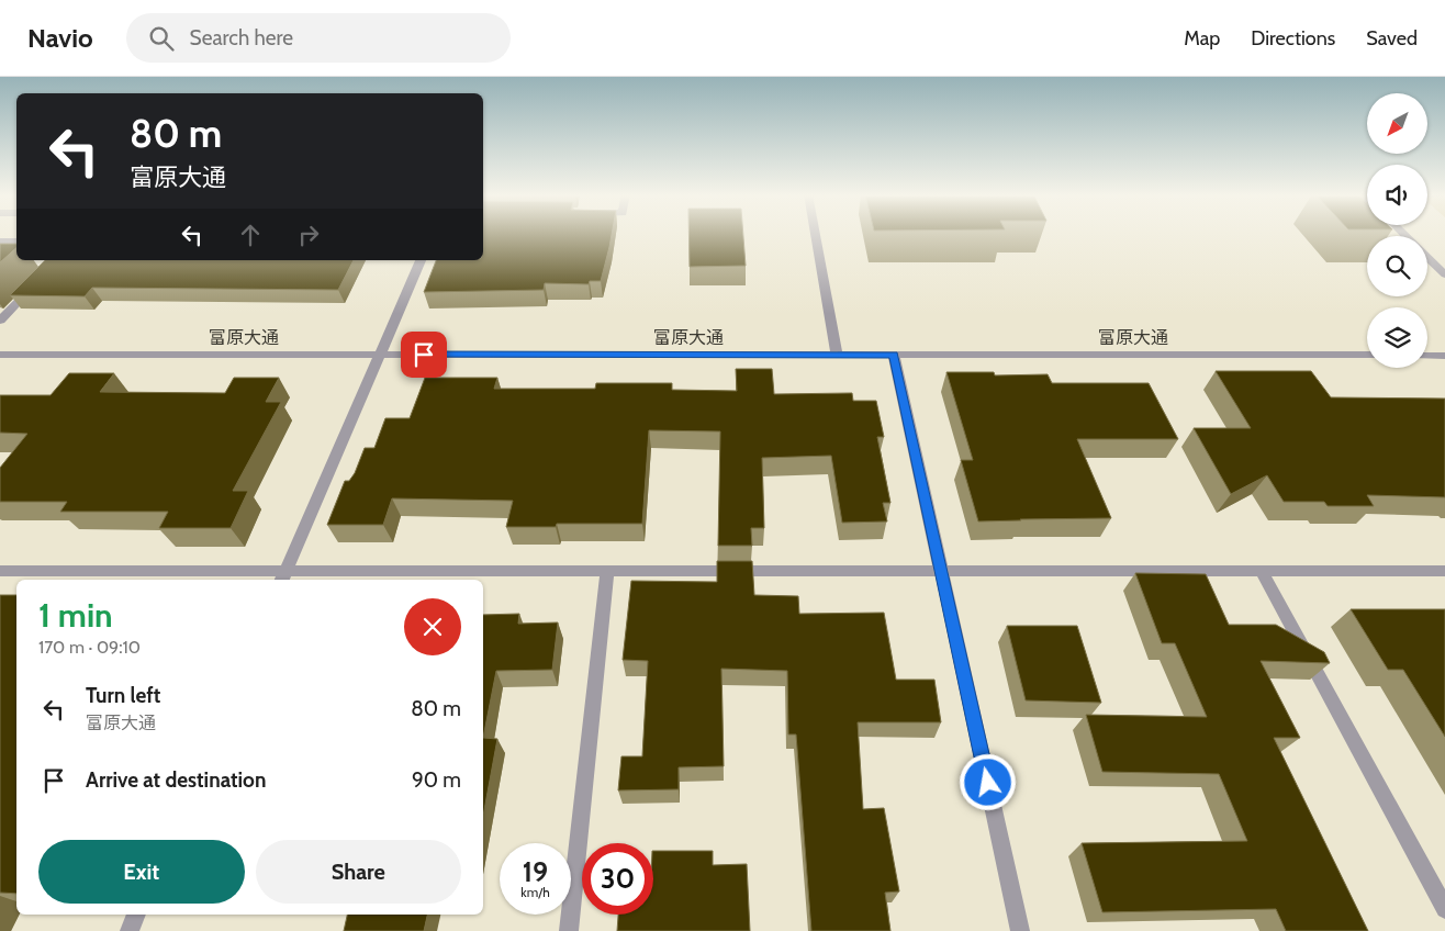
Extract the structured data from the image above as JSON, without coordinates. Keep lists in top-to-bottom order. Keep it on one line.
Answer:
{"streets":{"street":["富原大通"]},"north":"bottom left","page":{"header":"Navio","search":"Search here","nav":["Map","Directions","Saved"],"turn":["80 m","富原大通"],"heading":["1 min","170 m · 09:10"],"list":[{"name":"Turn left","note":"富原大通","value":"80 m"},{"name":"Arrive at destination","value":"90 m"}],"buttons":["Exit","Share"],"speed":"19 km/h","limit":"30"}}
